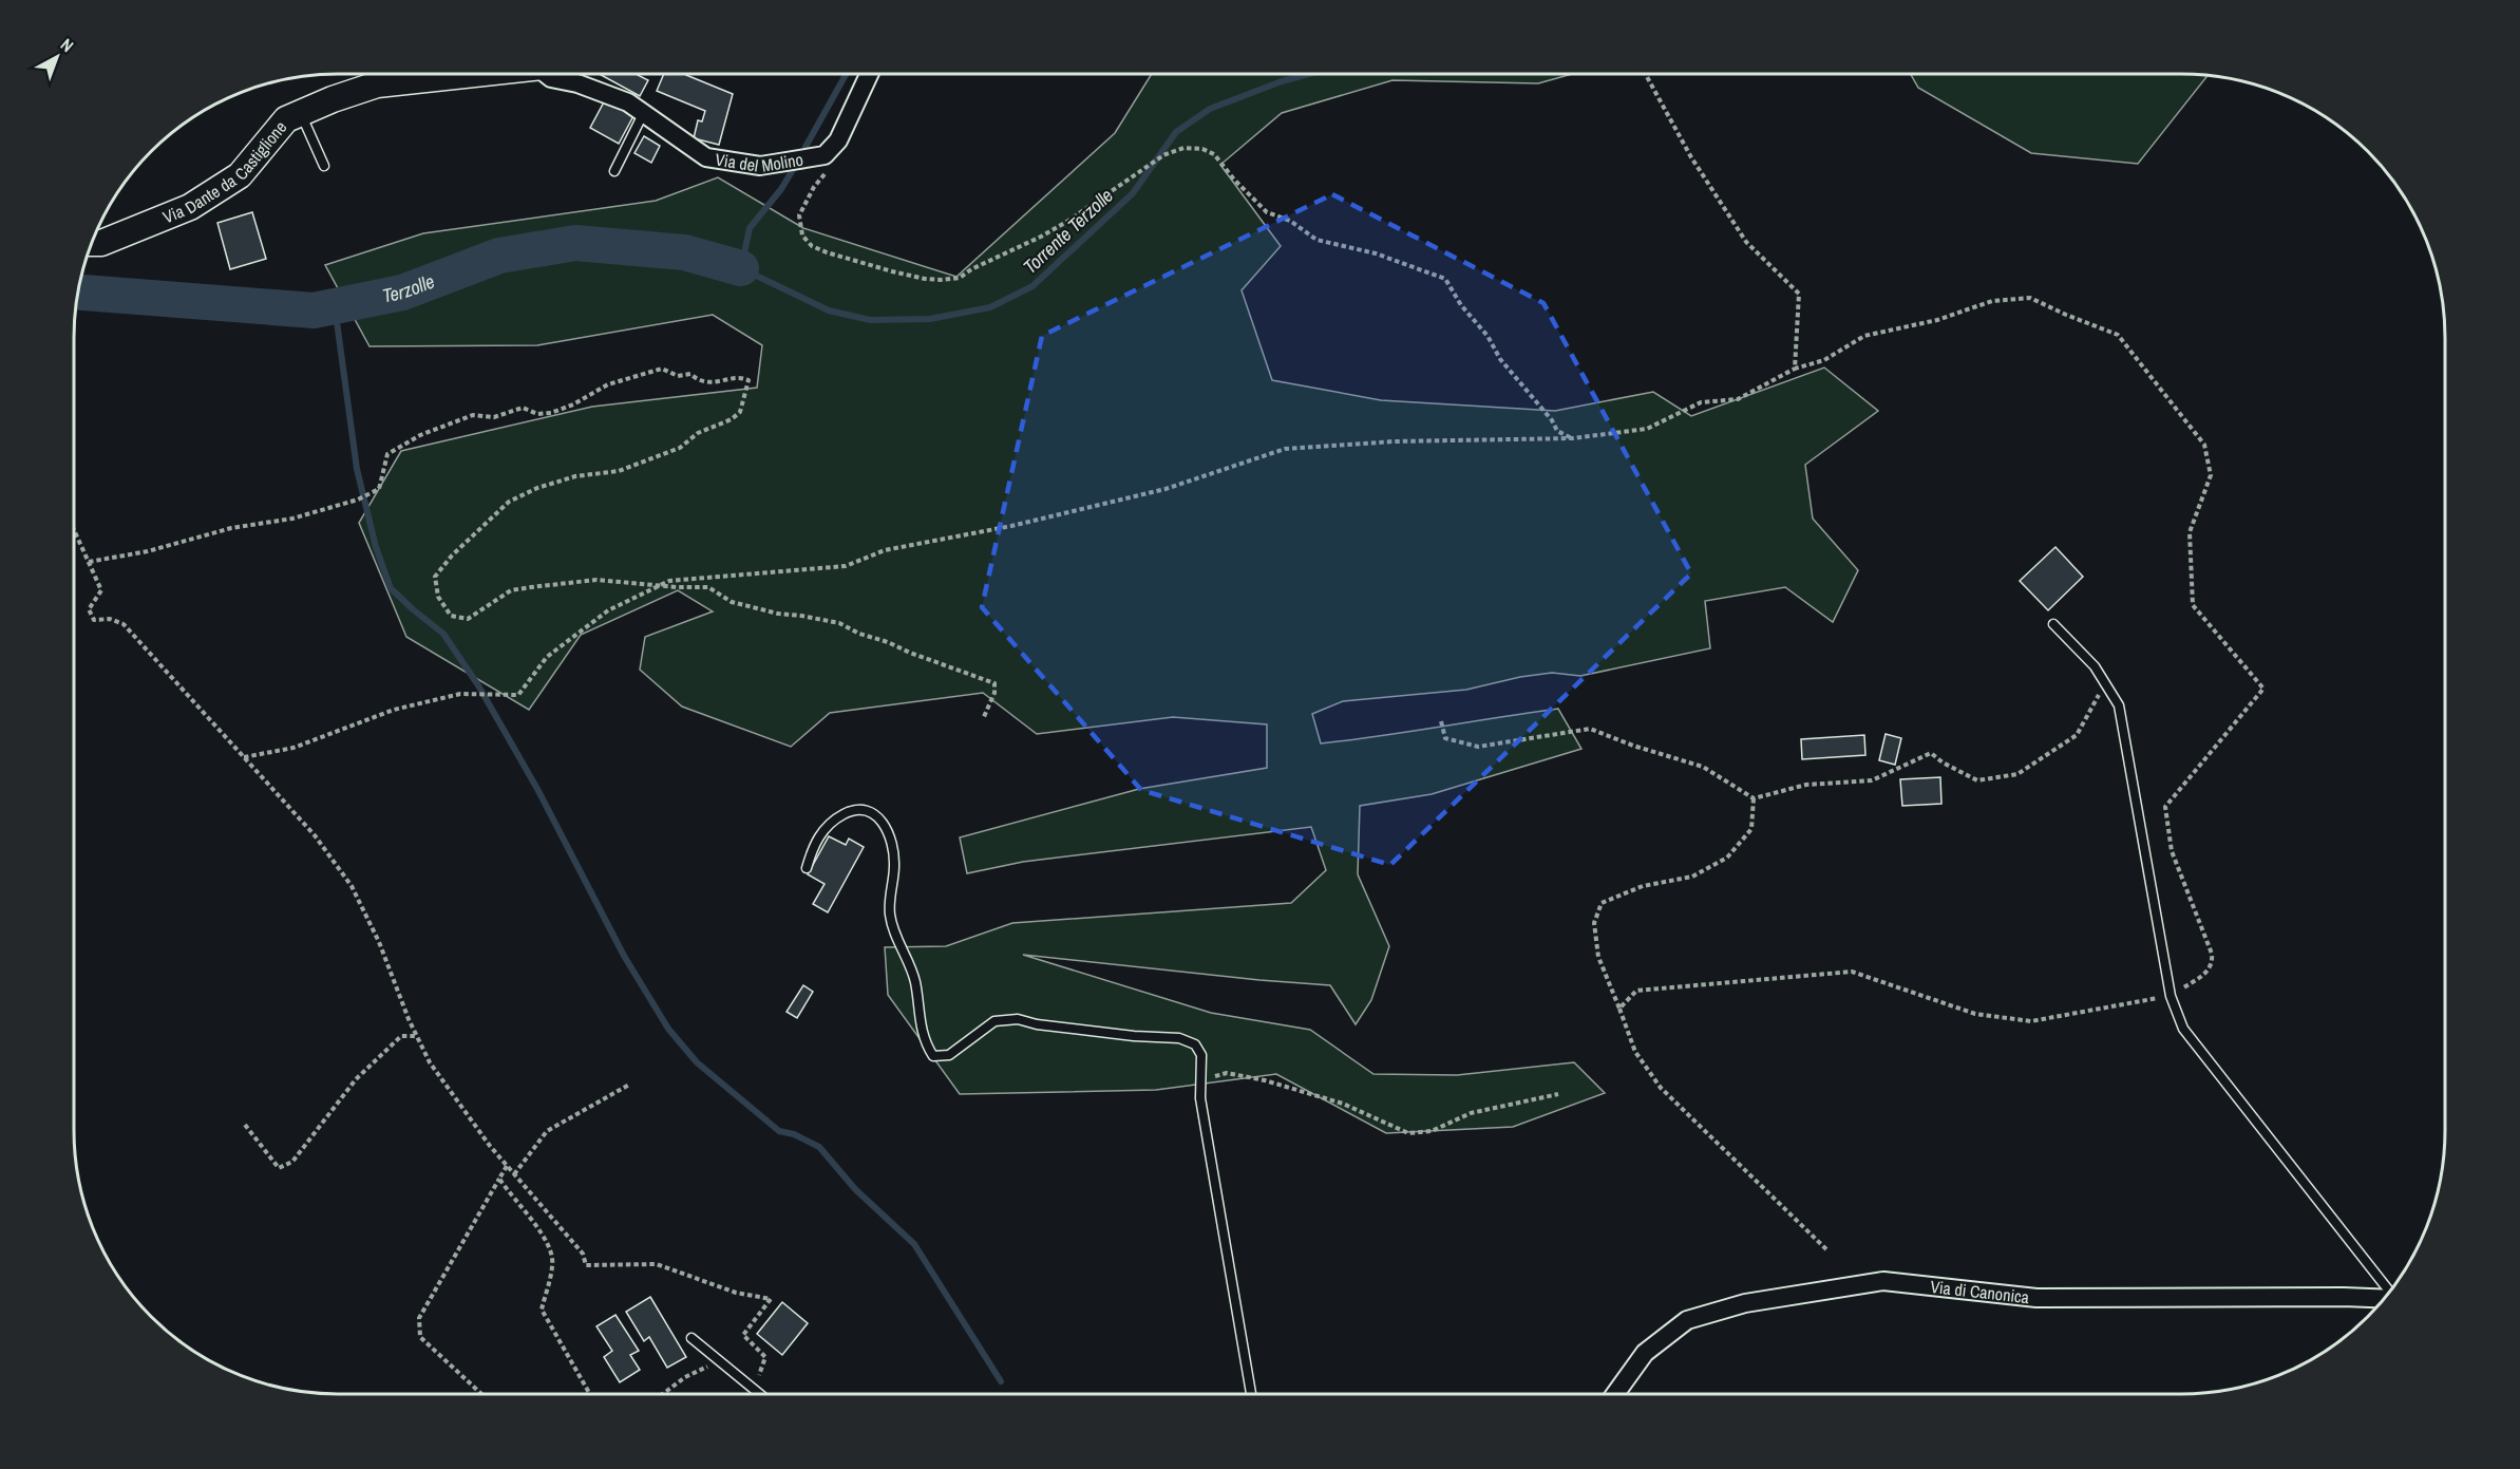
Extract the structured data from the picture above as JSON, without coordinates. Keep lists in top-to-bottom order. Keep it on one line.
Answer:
{"streets":{"street":["Via del Molino","Via Dante da Castiglione","Via di Canonica"]},"water":["Torrente Terzolle","Terzolle"],"north":"top right"}
